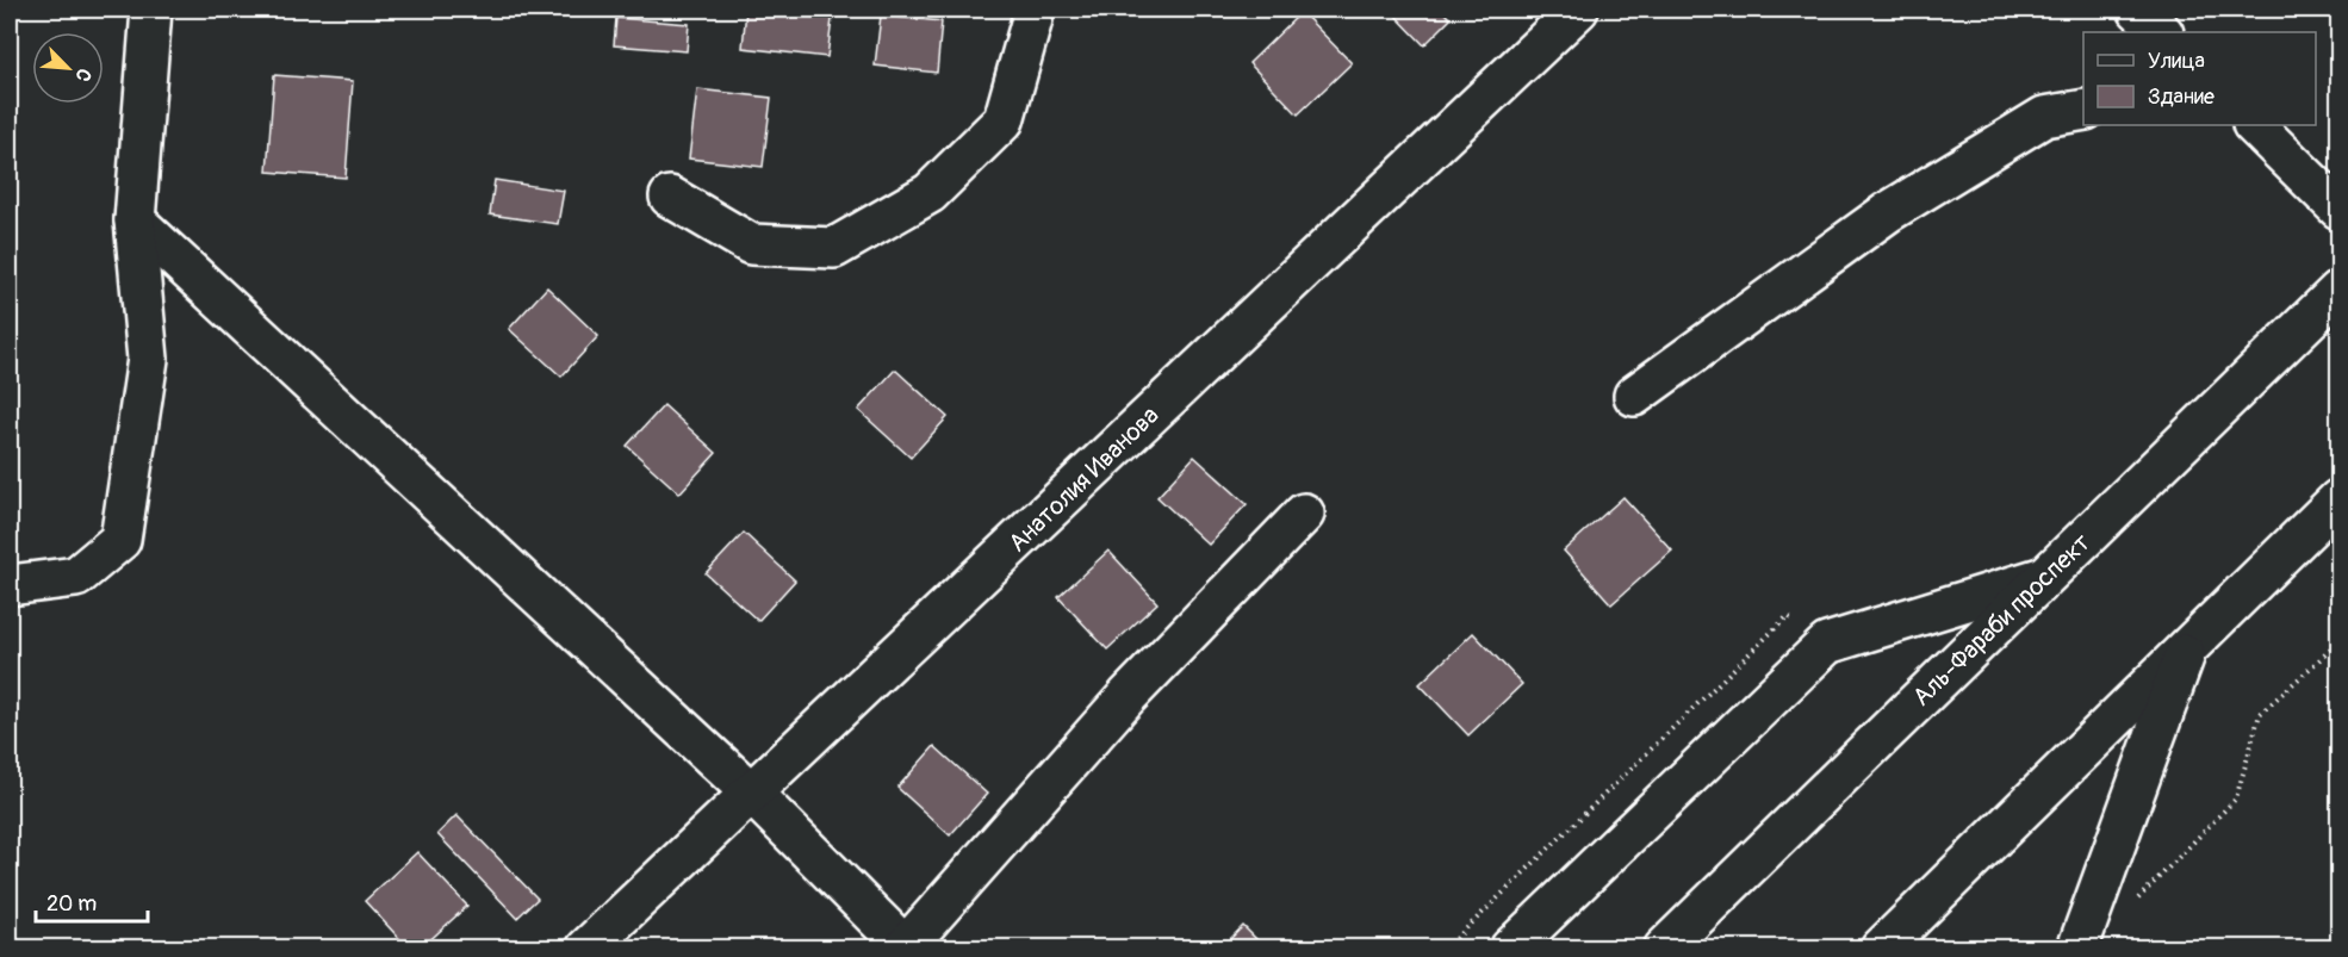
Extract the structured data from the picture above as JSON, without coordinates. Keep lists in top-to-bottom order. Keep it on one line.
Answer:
{"streets":{"street":["Анатолия Иванова","Аль-Фараби проспект"]},"legend":["Улица","Здание"],"scale_bar":"20 m","north":"bottom right"}
